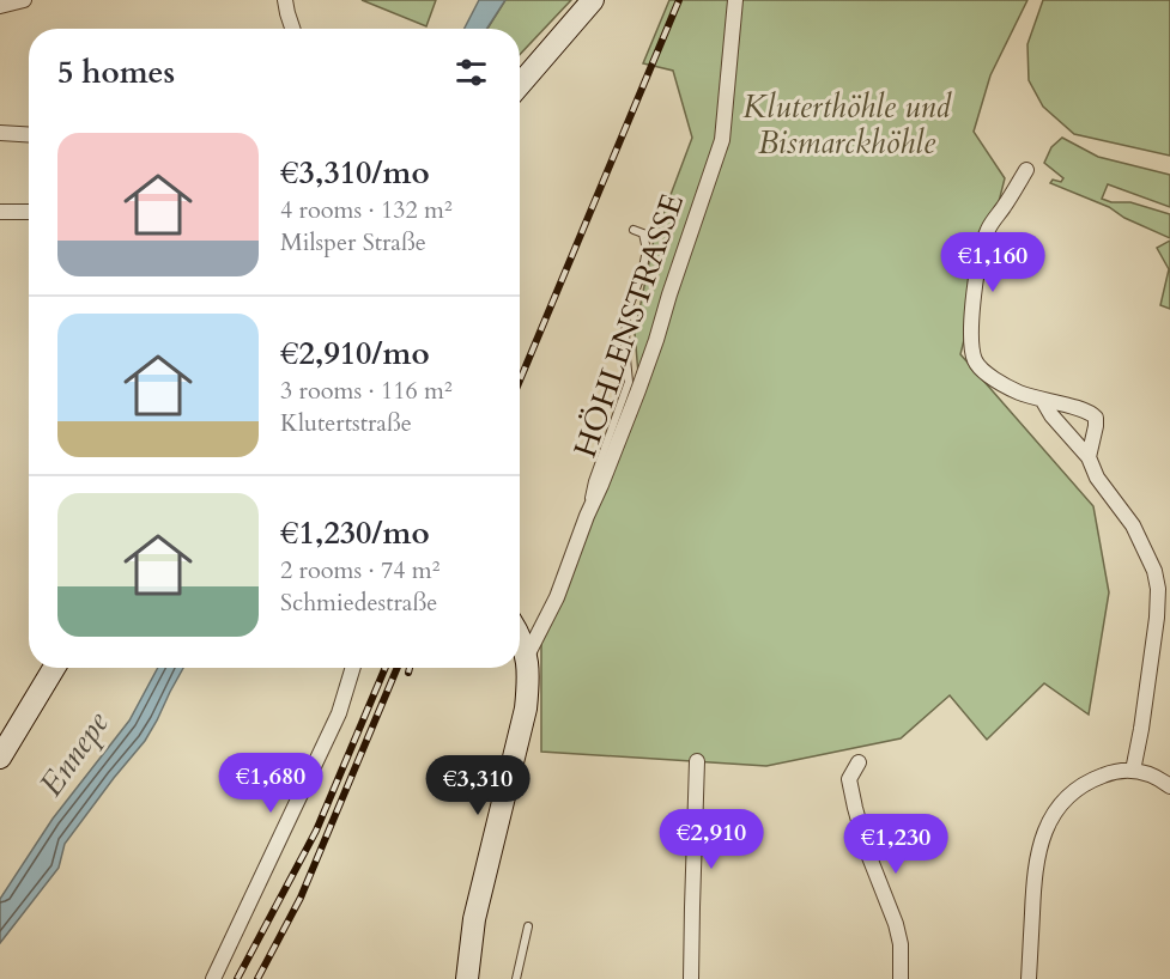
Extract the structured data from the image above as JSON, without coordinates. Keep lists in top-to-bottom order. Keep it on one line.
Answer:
{"streets":{"street":["HÖHLENSTRASSE"]},"water":["Ennepe"],"parks":["Kluterthöhle und Bismarckhöhle"],"page":{"heading":"5 homes","list":[{"name":"€3,310/mo","note":"4 rooms · 132 m² · Milsper Straße"},{"name":"€2,910/mo","note":"3 rooms · 116 m² · Klutertstraße"},{"name":"€1,230/mo","note":"2 rooms · 74 m² · Schmiedestraße"}],"price":["€1,160","€1,680","€3,310","€2,910","€1,230"]}}
